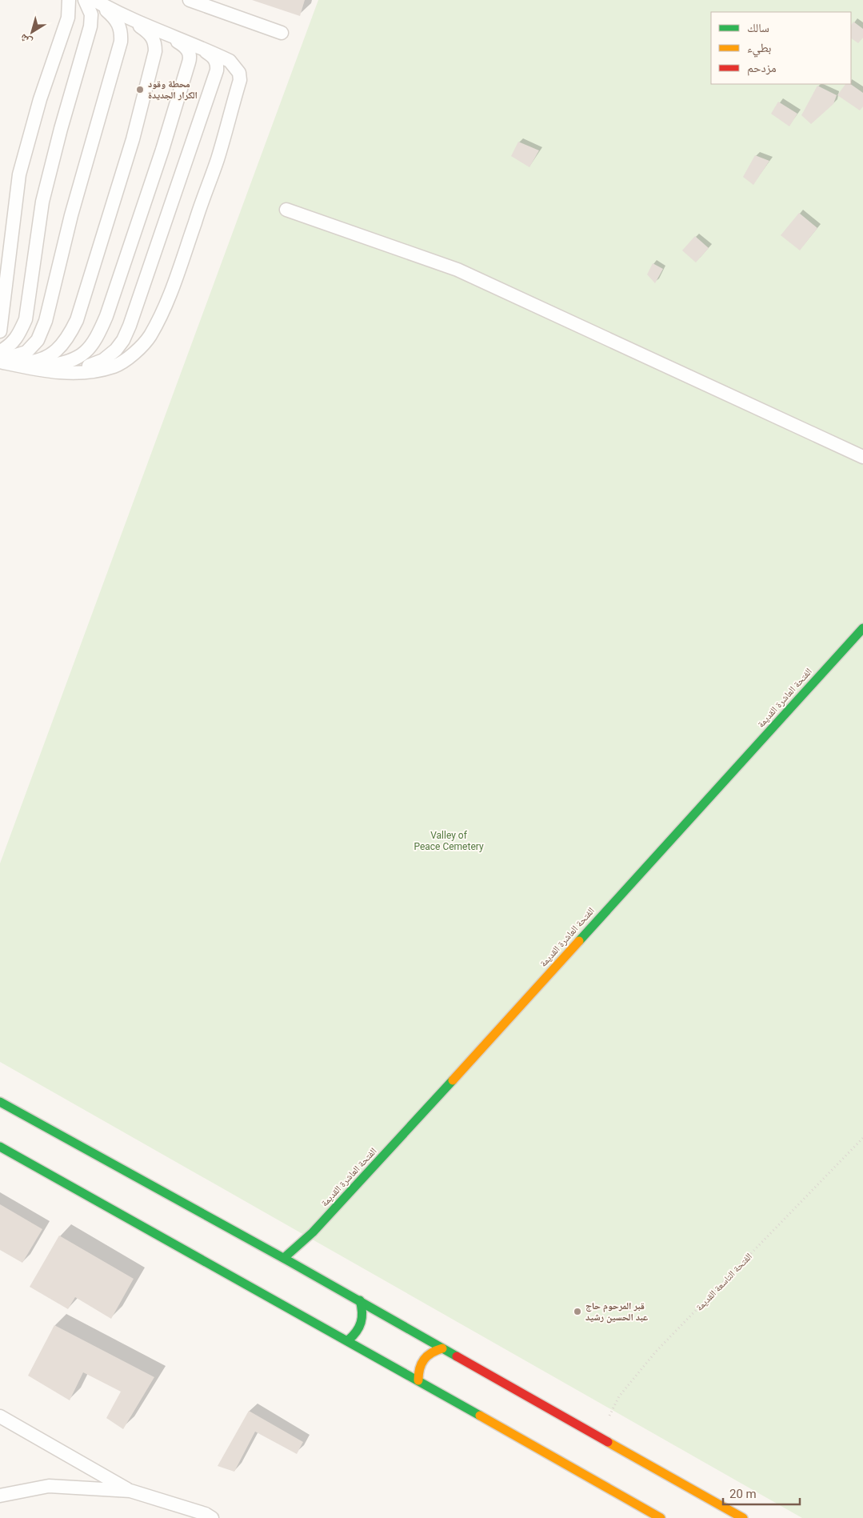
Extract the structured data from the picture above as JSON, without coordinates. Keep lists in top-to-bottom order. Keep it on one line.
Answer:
{"streets":{"street":["الفتحة العاشرة القديمة"],"path":["الفتحة التاسعة القديمة"]},"parks":["Valley of Peace Cemetery"],"places":["محطة وقود الكرار الجديدة","قبر المرحوم حاج عبد الحسين رشيد"],"legend":["سالك","بطيء","مزدحم"],"scale_bar":"20 m","north":"bottom left"}
